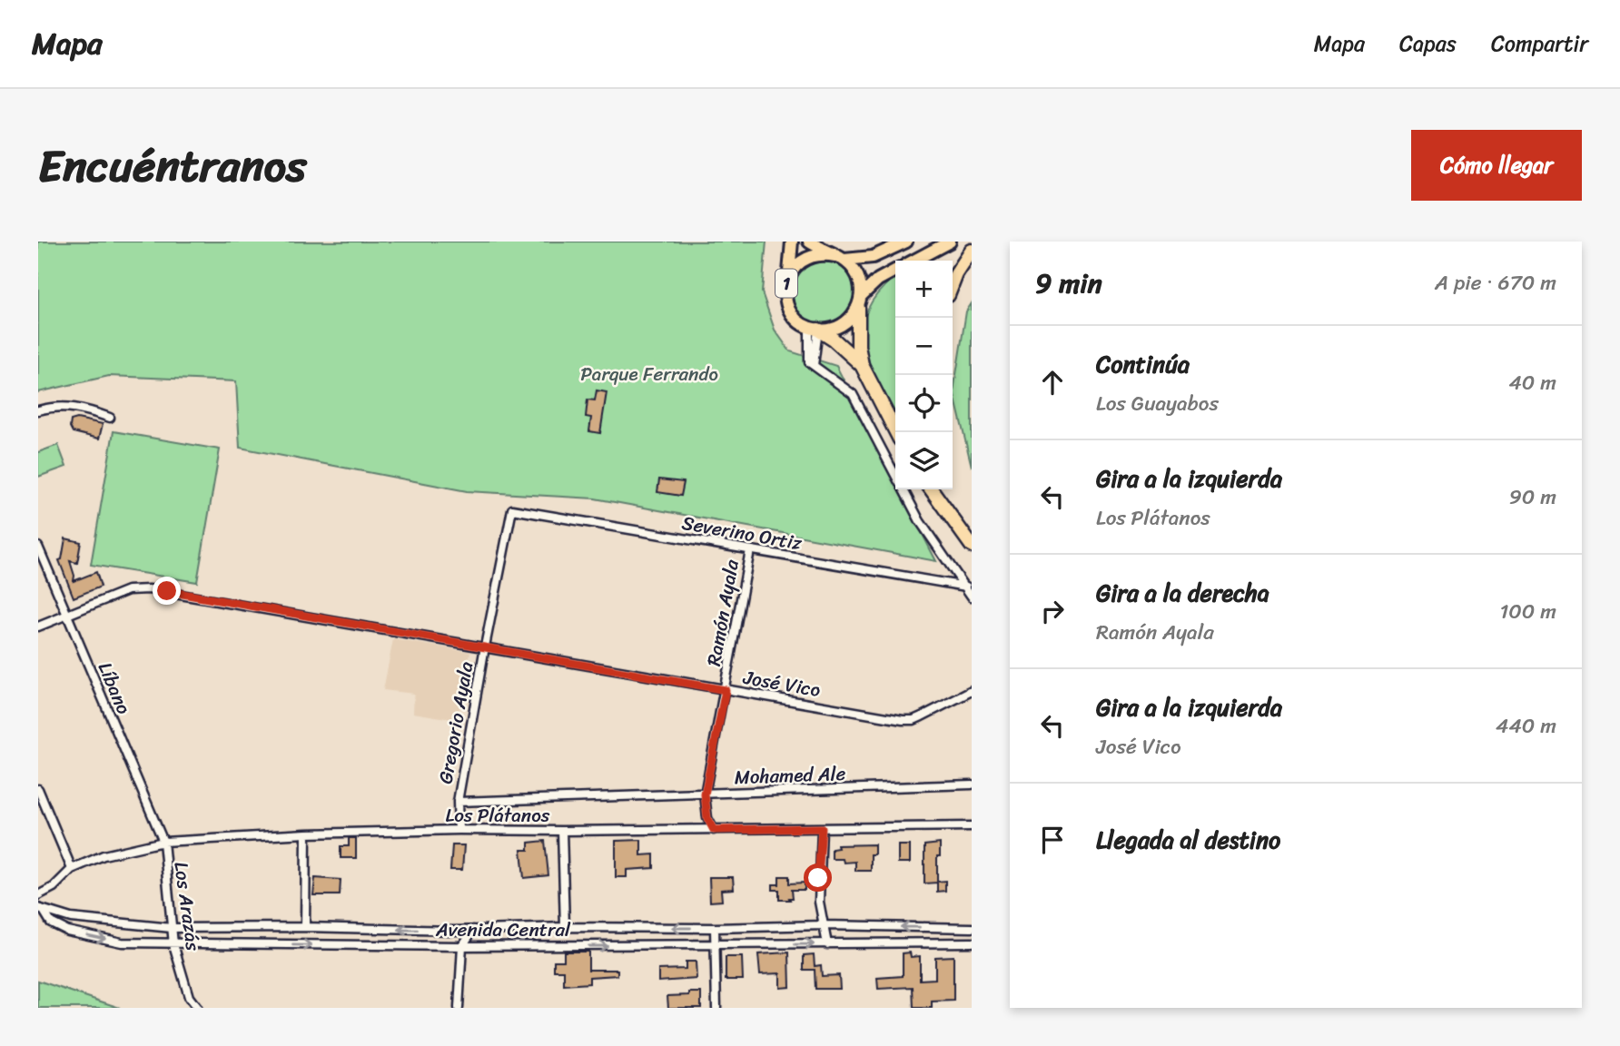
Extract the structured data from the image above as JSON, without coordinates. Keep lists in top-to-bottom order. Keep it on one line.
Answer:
{"streets":{"highway":["1"],"street":["Severino Ortiz","Ramón Ayala","José Vico","Líbano","Gregorio Ayala","Mohamed Ale","Los Plátanos","Los Arazás","Avenida Central"]},"crossings":[["Severino Ortiz","Ramón Ayala"],["Severino Ortiz","Gregorio Ayala"],["Ramón Ayala","José Vico"],["Ramón Ayala","Mohamed Ale"],["José Vico","Líbano"],["José Vico","Gregorio Ayala"],["Líbano","Los Plátanos"],["Líbano","Los Arazás"],["Gregorio Ayala","Mohamed Ale"],["Gregorio Ayala","Los Plátanos"],["Los Plátanos","Los Arazás"],["Los Arazás","Avenida Central"]],"parks":["Parque Ferrando"],"page":{"header":"Mapa","nav":["Mapa","Capas","Compartir"],"title":"Encuéntranos","buttons":"Cómo llegar","heading":["9 min","A pie · 670 m"],"map_buttons":["+","−"],"list":[["Continúa","Los Guayabos","40 m"],["Gira a la izquierda","Los Plátanos","90 m"],["Gira a la derecha","Ramón Ayala","100 m"],["Gira a la izquierda","José Vico","440 m"],"Llegada al destino"]}}
